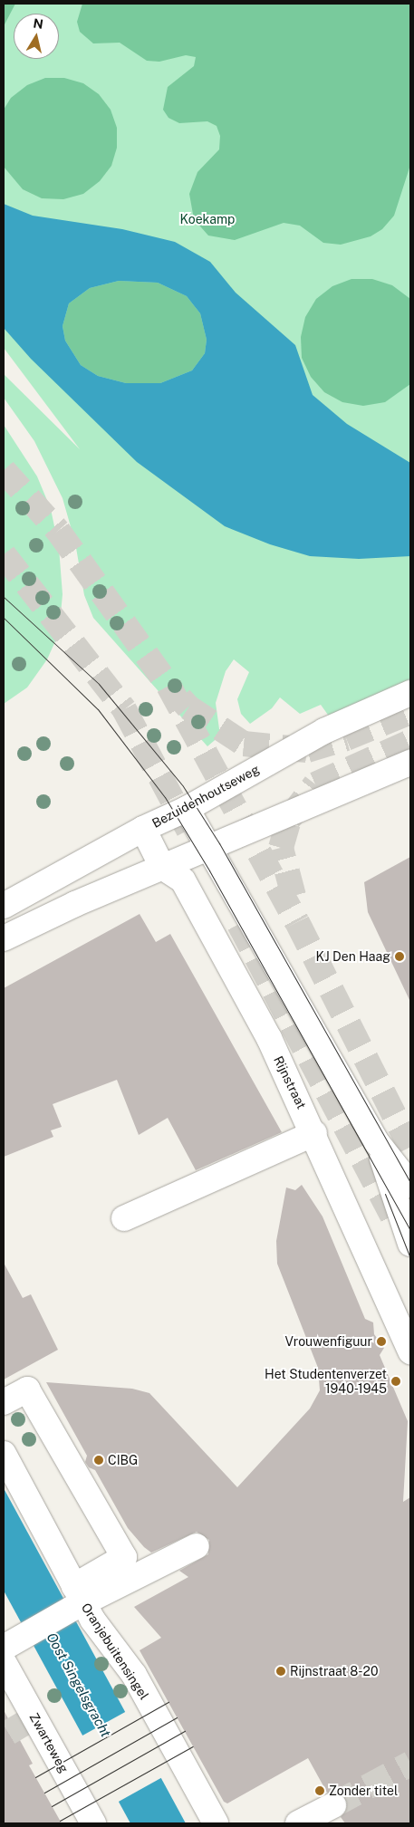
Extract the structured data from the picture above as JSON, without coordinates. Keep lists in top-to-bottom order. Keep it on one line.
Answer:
{"streets":{"street":["Bezuidenhoutseweg","Rijnstraat","Oranjebuitensingel","Zwarteweg"]},"crossings":[["Bezuidenhoutseweg","Rijnstraat"]],"water":["Oost Singelsgracht"],"parks":["Koekamp"],"places":["KJ Den Haag","Vrouwenfiguur","Het Studentenverzet 1940-1945","CIBG","Rijnstraat 8-20","Zonder titel"],"north":"top"}
